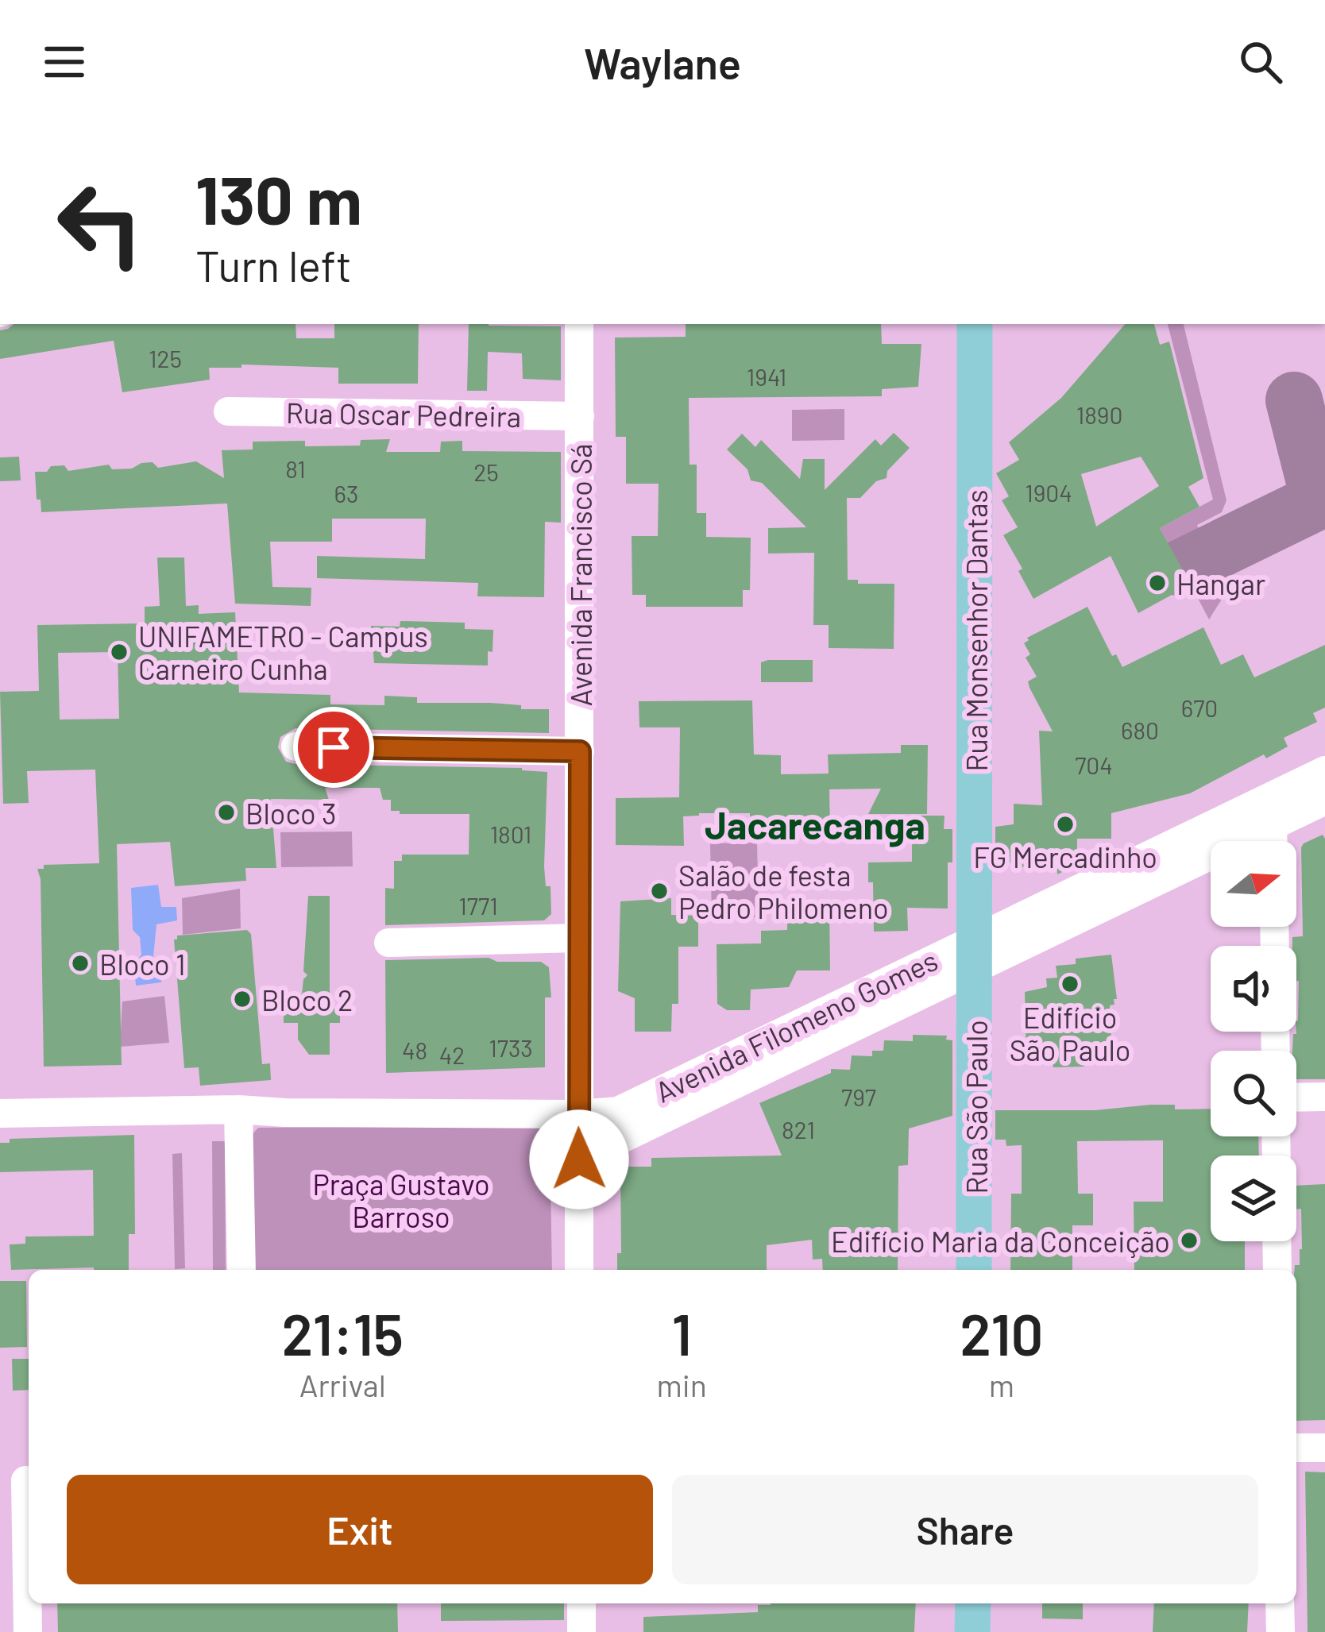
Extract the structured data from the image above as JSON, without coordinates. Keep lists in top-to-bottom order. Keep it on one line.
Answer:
{"streets":{"main road":["Rua Monsenhor Dantas","Rua São Paulo"],"street":["Rua Oscar Pedreira","Avenida Francisco Sá","Avenida Filomeno Gomes"]},"crossings":[["Rua Oscar Pedreira","Avenida Francisco Sá"],["Avenida Francisco Sá","Avenida Filomeno Gomes"],["Rua Monsenhor Dantas","Avenida Filomeno Gomes"],["Rua Monsenhor Dantas","Rua São Paulo"],["Avenida Filomeno Gomes","Rua São Paulo"]],"districts":["Jacarecanga"],"parks":["Praça Gustavo Barroso"],"places":["Hangar","UNIFAMETRO - Campus Carneiro Cunha","Bloco 3","FG Mercadinho","Salão de festa Pedro Philomeno","Bloco 1","Edifício São Paulo","Bloco 2","Edifício Maria da Conceição"],"house_numbers":["125","1941","1890","81","25","1904","63","670","680","704","1801","1771","1733","48","42","797","821"],"north":"right","page":{"header":"Waylane","turn":["130 m","Turn left"],"eta":["21:15","Arrival","1","min","210","m"],"buttons":["Exit","Share"]}}
